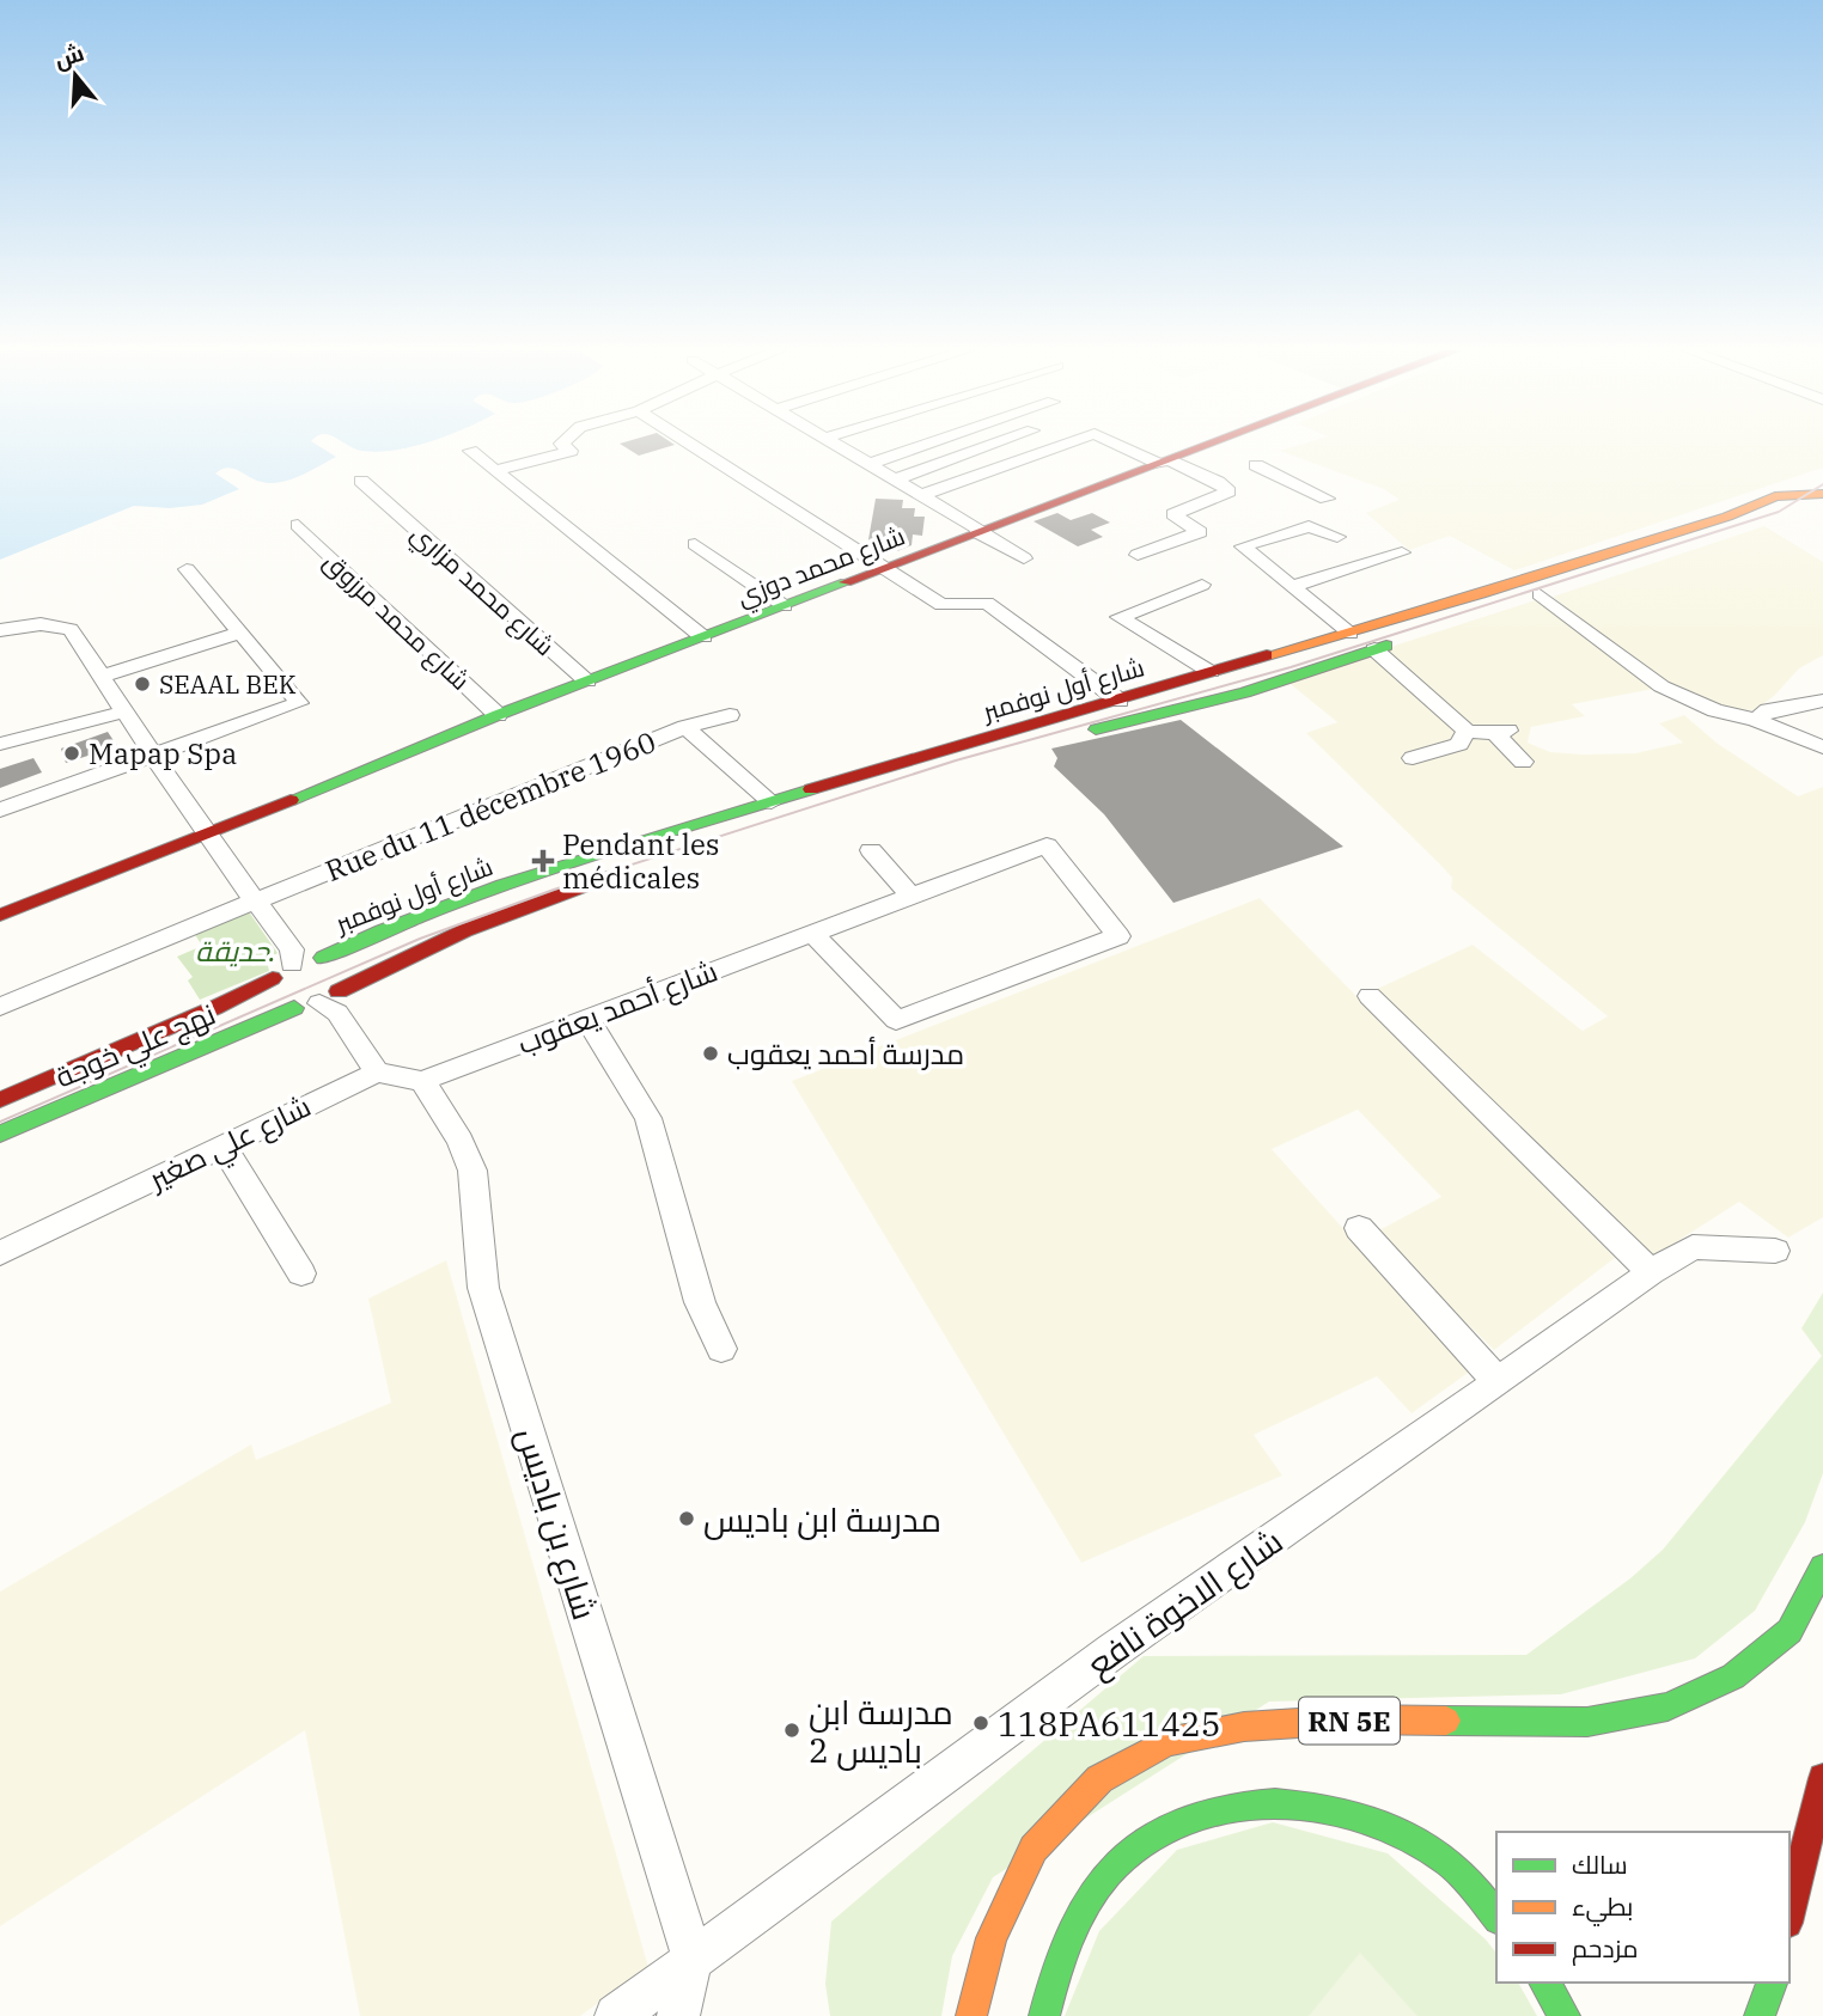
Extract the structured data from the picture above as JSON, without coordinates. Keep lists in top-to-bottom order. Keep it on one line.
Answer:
{"streets":{"main road":["شارع محمد دوزي","شارع أول نوفمبر","نهج علي خوجة","RN 5E"],"street":["شارع محمد مزاري","شارع محمد مرزوق","Rue du 11 décembre 1960","شارع أحمد يعقوب","شارع علي صغير","شارع بن باديس","شارع الاخوة نافع"]},"crossings":[["شارع محمد دوزي","شارع محمد مزاري"],["شارع محمد دوزي","شارع محمد مرزوق"],["شارع أول نوفمبر","نهج علي خوجة"],["شارع أحمد يعقوب","شارع بن باديس"],["شارع بن باديس","شارع الاخوة نافع"]],"parks":["حديقة."],"places":{"other":["SEAAL BEK","Mapap Spa","مدرسة أحمد يعقوب","مدرسة ابن باديس","118PA611425","مدرسة ابن باديس 2"],"health":["Pendant les médicales"]},"legend":["سالك","بطيء","مزدحم"],"north":"top"}
